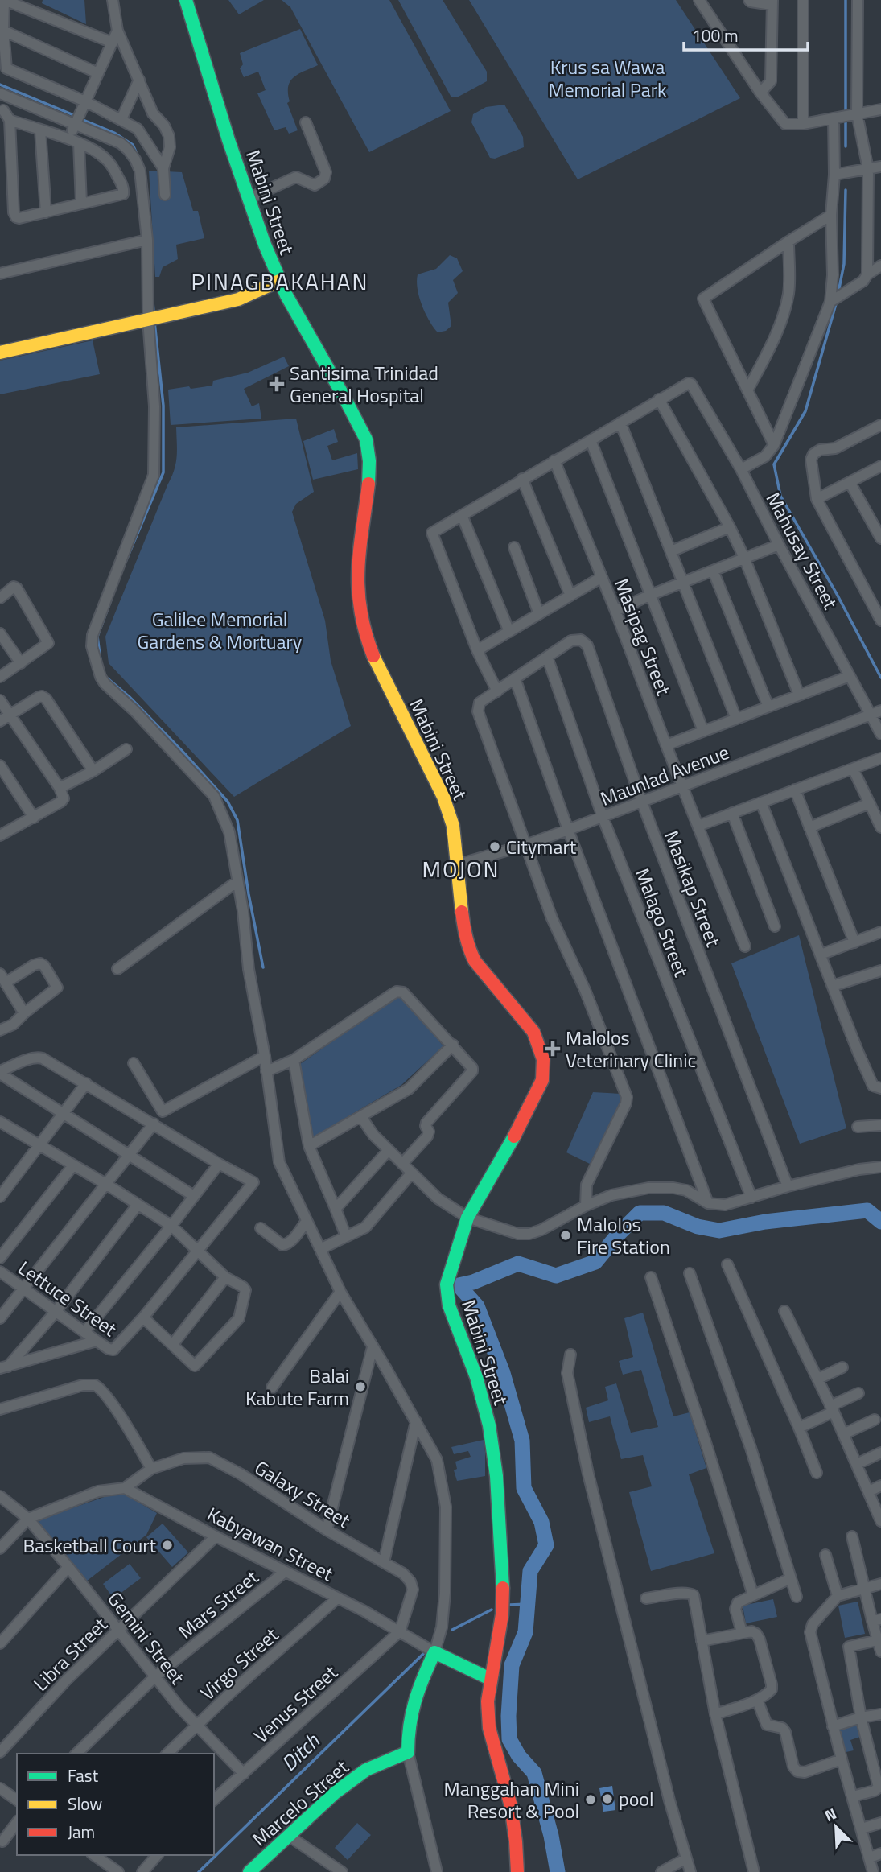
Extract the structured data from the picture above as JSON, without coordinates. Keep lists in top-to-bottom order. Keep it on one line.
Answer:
{"streets":{"main road":["Mabini Street","Kabyawan Street","Marcelo Street"],"street":["Mahusay Street","Masipag Street","Maunlad Avenue","Masikap Street","Malago Street","Lettuce Street","Galaxy Street","Mars Street","Gemini Street","Libra Street","Virgo Street","Venus Street"]},"crossings":[["Mabini Street","Maunlad Avenue"],["Mabini Street","Kabyawan Street"],["Mahusay Street","Maunlad Avenue"],["Masipag Street","Maunlad Avenue"],["Maunlad Avenue","Masikap Street"],["Maunlad Avenue","Malago Street"],["Masikap Street","Malago Street"],["Galaxy Street","Kabyawan Street"],["Galaxy Street","Venus Street"],["Kabyawan Street","Mars Street"],["Kabyawan Street","Libra Street"],["Kabyawan Street","Virgo Street"],["Kabyawan Street","Venus Street"],["Mars Street","Gemini Street"],["Gemini Street","Libra Street"],["Gemini Street","Virgo Street"],["Gemini Street","Venus Street"]],"districts":["PINAGBAKAHAN","MOJON"],"water":["Ditch"],"parks":["Krus sa Wawa Memorial Park","Galilee Memorial Gardens & Mortuary"],"places":{"health":["Santisima Trinidad General Hospital","Malolos Veterinary Clinic"],"other":["Citymart","Malolos Fire Station","Balai Kabute Farm","Basketball Court","pool","Manggahan Mini Resort & Pool"]},"legend":["Fast","Slow","Jam"],"scale_bar":"100 m","north":"top left"}
